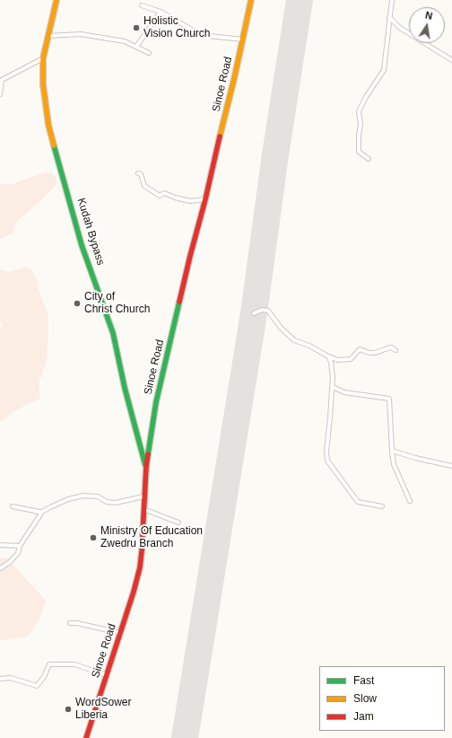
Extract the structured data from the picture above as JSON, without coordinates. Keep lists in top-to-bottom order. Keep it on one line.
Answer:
{"streets":{"main road":["Sinoe Road","Kudah Bypass"]},"crossings":[["Sinoe Road","Kudah Bypass"]],"places":["Holistic Vision Church","City of Christ Church","Ministry Of Education Zwedru Branch","WordSower Liberia"],"legend":["Fast","Slow","Jam"],"north":"top"}
